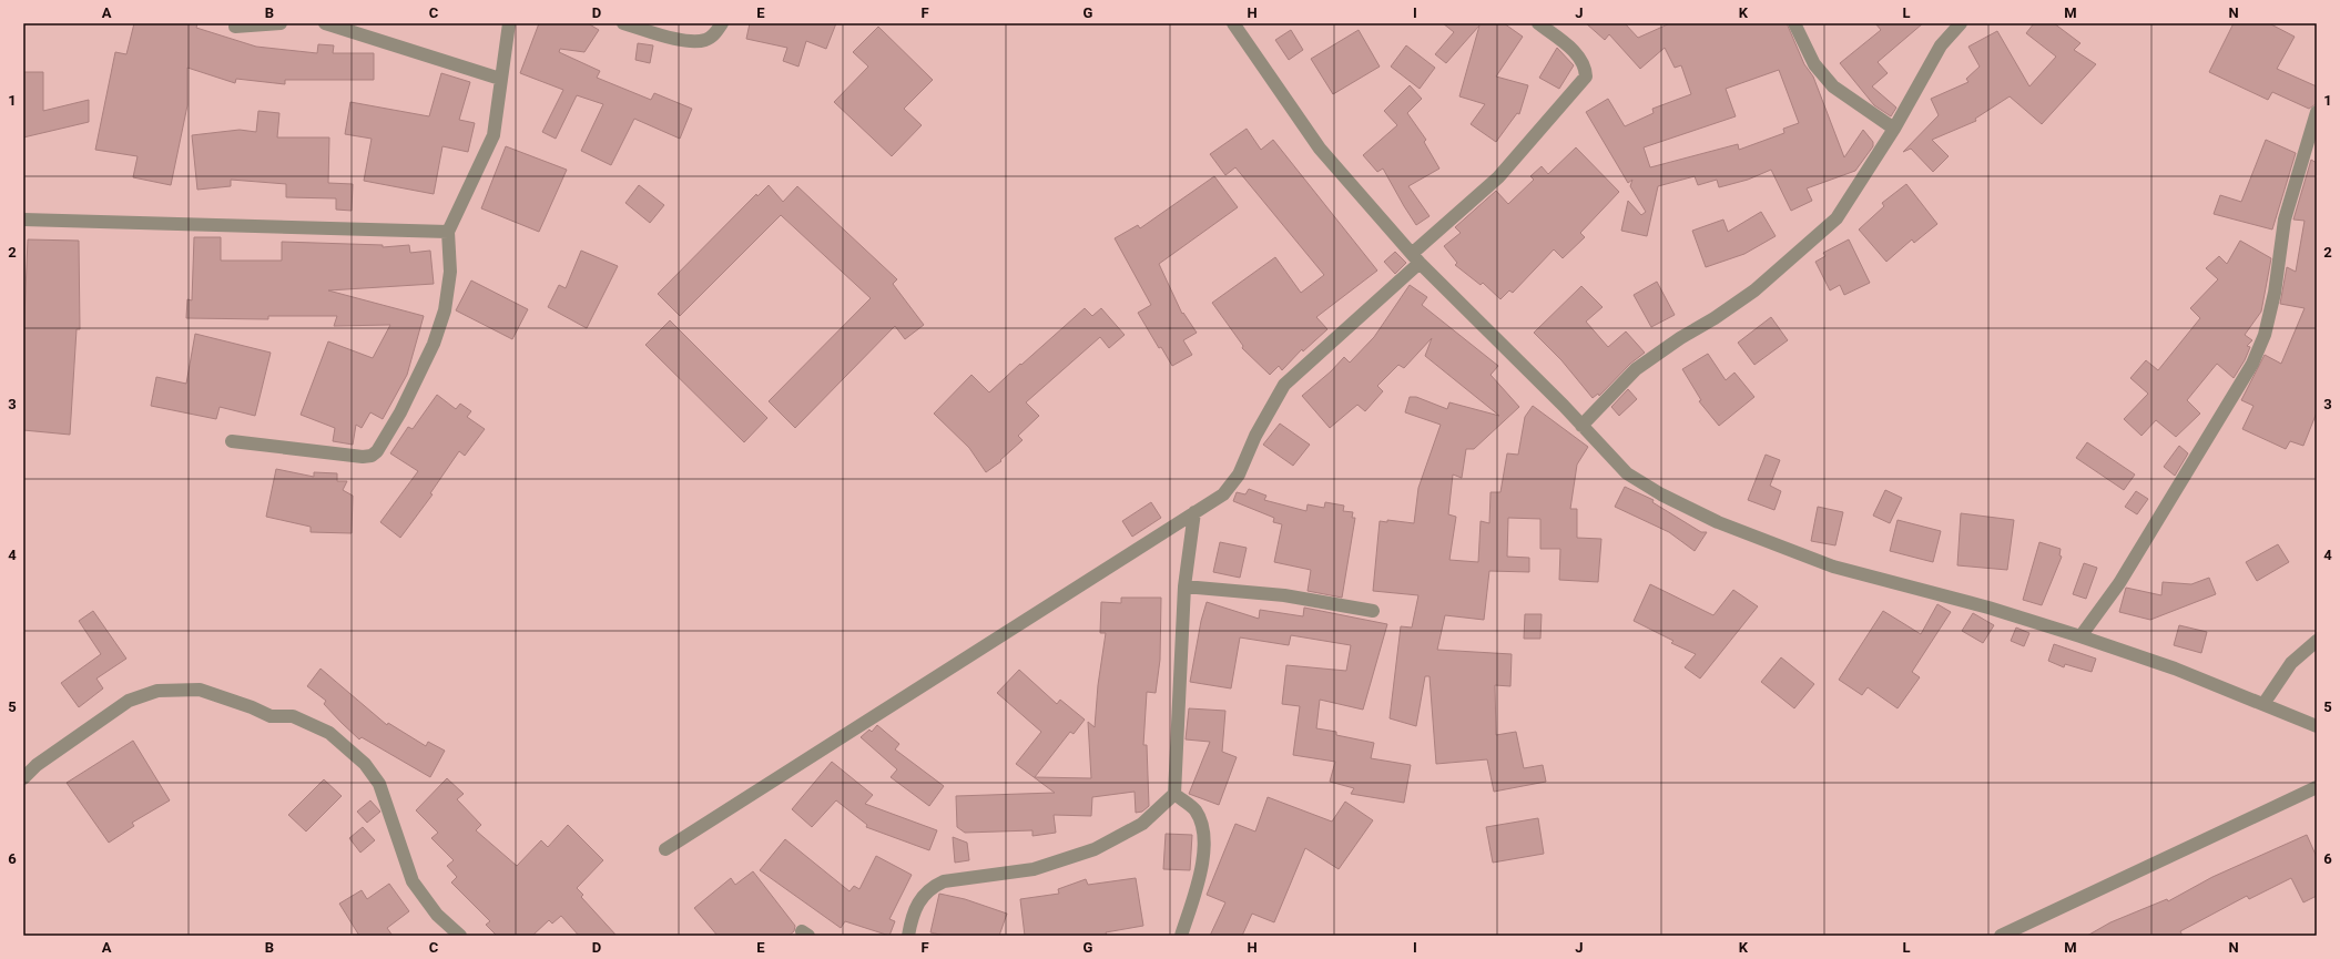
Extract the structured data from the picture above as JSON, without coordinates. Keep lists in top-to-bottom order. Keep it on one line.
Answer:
{"grid":{"columns":["A","B","C","D","E","F","G","H","I","J","K","L","M","N"],"rows":["1","2","3","4","5","6"]}}
